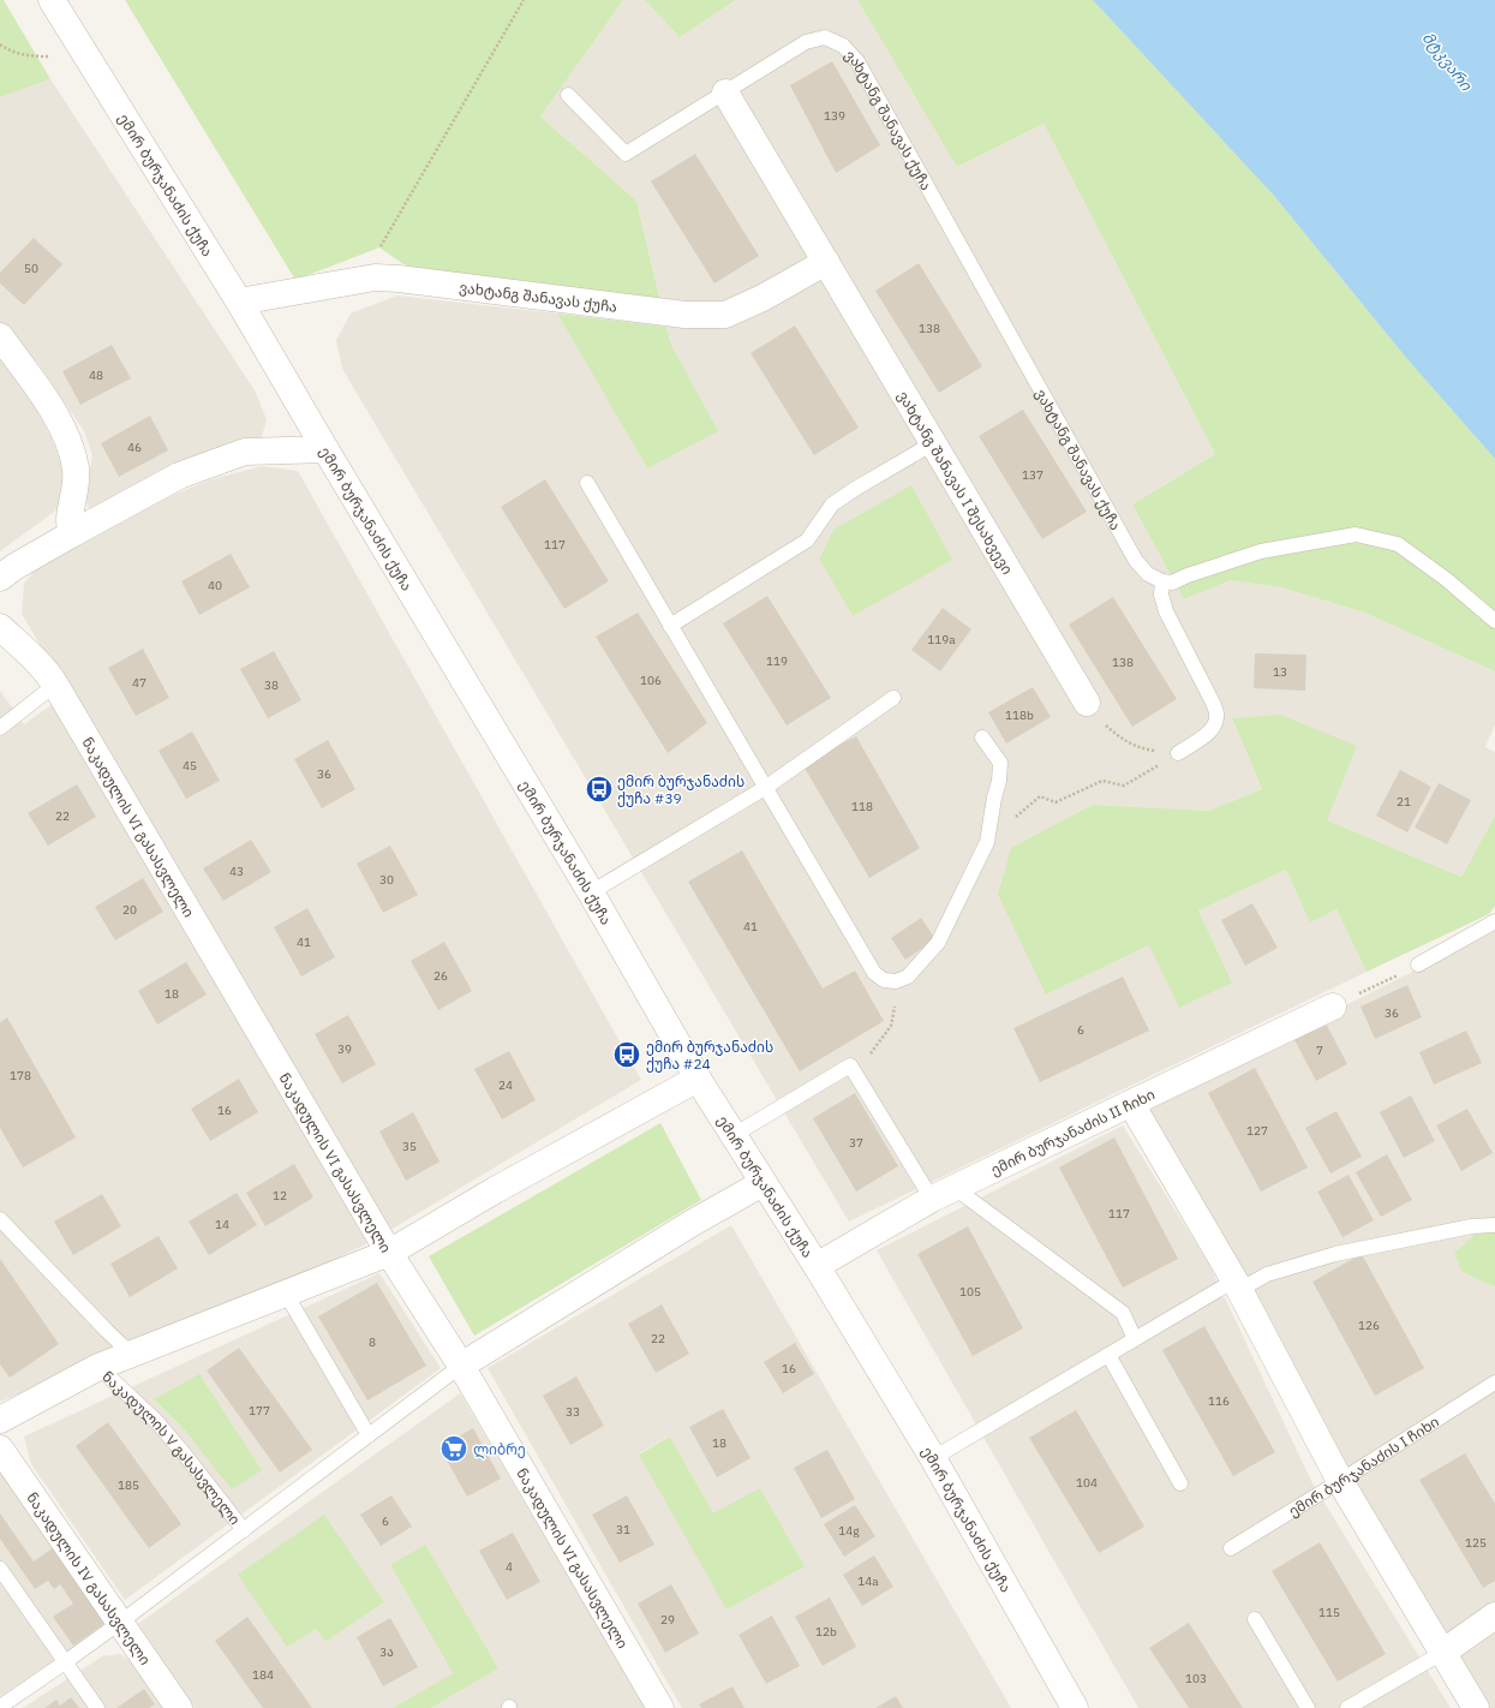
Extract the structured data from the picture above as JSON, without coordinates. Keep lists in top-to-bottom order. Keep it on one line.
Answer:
{"streets":{"street":["ვახტანგ შანავას ქუჩა","ემირ ბურჯანაძის ქუჩა","ვახტანგ შანავას I შესახვევი","ნაკადულის VI გასასვლელი","ემირ ბურჯანაძის II ჩიხი","ნაკადულის IV გასასვლელი"],"lane":["ნაკადულის V გასასვლელი","ემირ ბურჯანაძის I ჩიხი"]},"crossings":[["ვახტანგ შანავას ქუჩა","ემირ ბურჯანაძის ქუჩა"],["ვახტანგ შანავას ქუჩა","ვახტანგ შანავას I შესახვევი"],["ემირ ბურჯანაძის ქუჩა","ემირ ბურჯანაძის II ჩიხი"]],"water":["მტკვარი"],"places":{"bus stop":["ემირ ბურჯანაძის ქუჩა #39","ემირ ბურჯანაძის ქუჩა #24"],"supermarket":["ლიბრე"]},"house_numbers":["139","50","138","48","46","137","117","40","119a","119","138","13","106","47","38","118b","45","36","21","118","22","43","30","20","41","41","26","18","36","6","39","7","178","24","16","127","37","35","12","117","14","105","126","22","8","16","116","177","33","18","104","185","6","31","14g","125","4","14a","115","29","12b","3ა","184","103"]}
